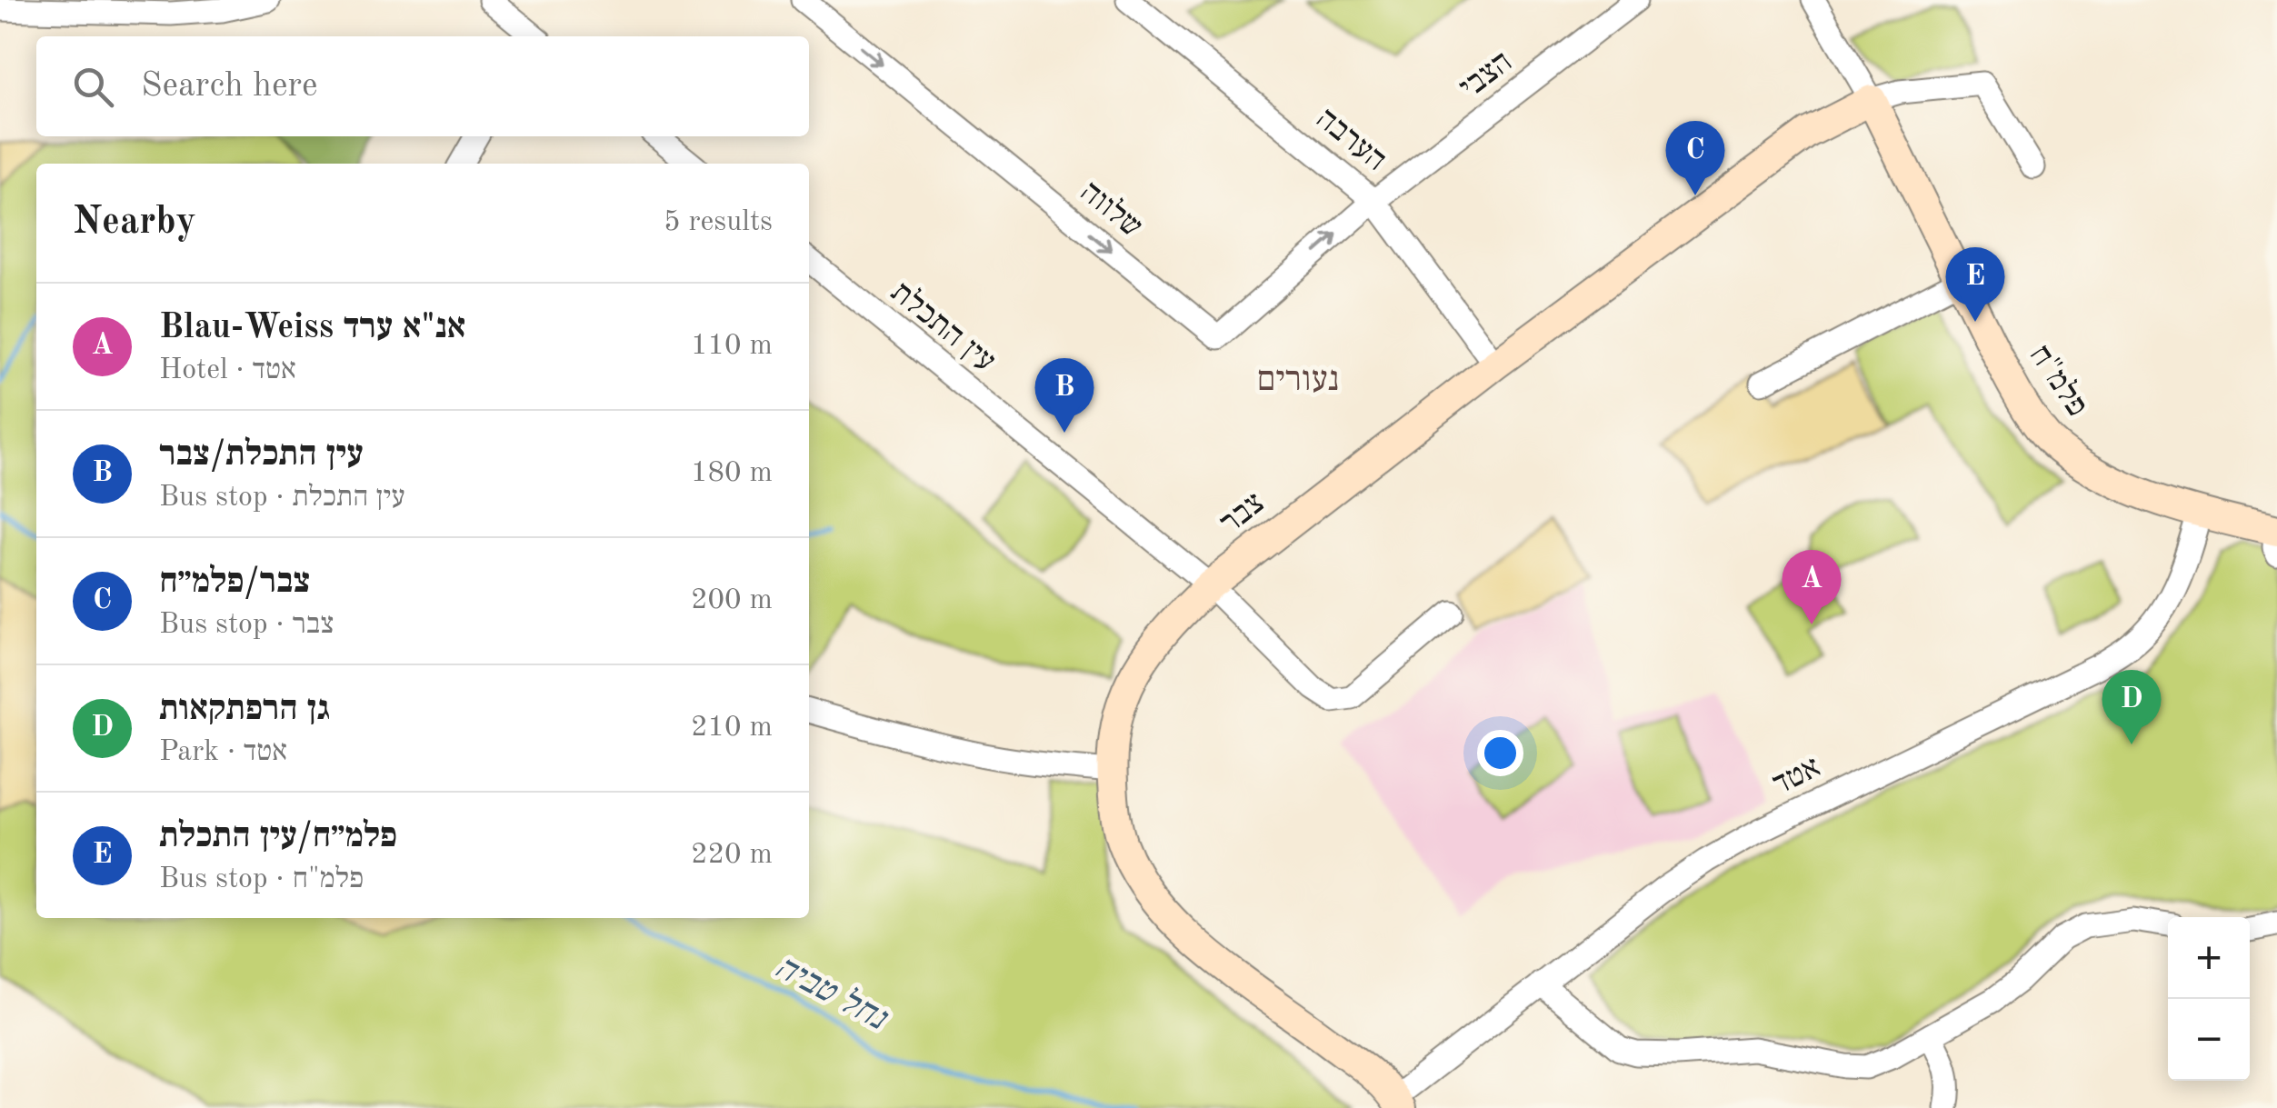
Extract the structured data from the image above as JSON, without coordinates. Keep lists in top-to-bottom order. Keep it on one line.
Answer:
{"streets":{"street":["הצבי","הערבה","שלווה","עין התכלת","פלמ\"ח","צבר","אטד"]},"crossings":[["הצבי","הערבה"],["הצבי","שלווה"],["הערבה","שלווה"],["הערבה","צבר"],["עין התכלת","צבר"],["פלמ\"ח","צבר"],["פלמ\"ח","אטד"],["צבר","אטד"]],"one_way":["שלווה"],"districts":["נעורים"],"water":["נחל טביה"],"page":{"search":"Search here","pins":["C","E","B","A","D"],"heading":["Nearby","5 results"],"list":[{"mark":"A","name":"Blau-Weiss אנ\"א ערד","note":"Hotel · אטד","value":"110 m"},{"mark":"B","name":"עין התכלת/צבר","note":"Bus stop · עין התכלת","value":"180 m"},{"mark":"C","name":"צבר/פלמ״ח","note":"Bus stop · צבר","value":"200 m"},{"mark":"D","name":"גן הרפתקאות","note":"Park · אטד","value":"210 m"},{"mark":"E","name":"פלמ״ח/עין התכלת","note":"Bus stop · פלמ\"ח","value":"220 m"}],"map_buttons":["+","−"]}}
